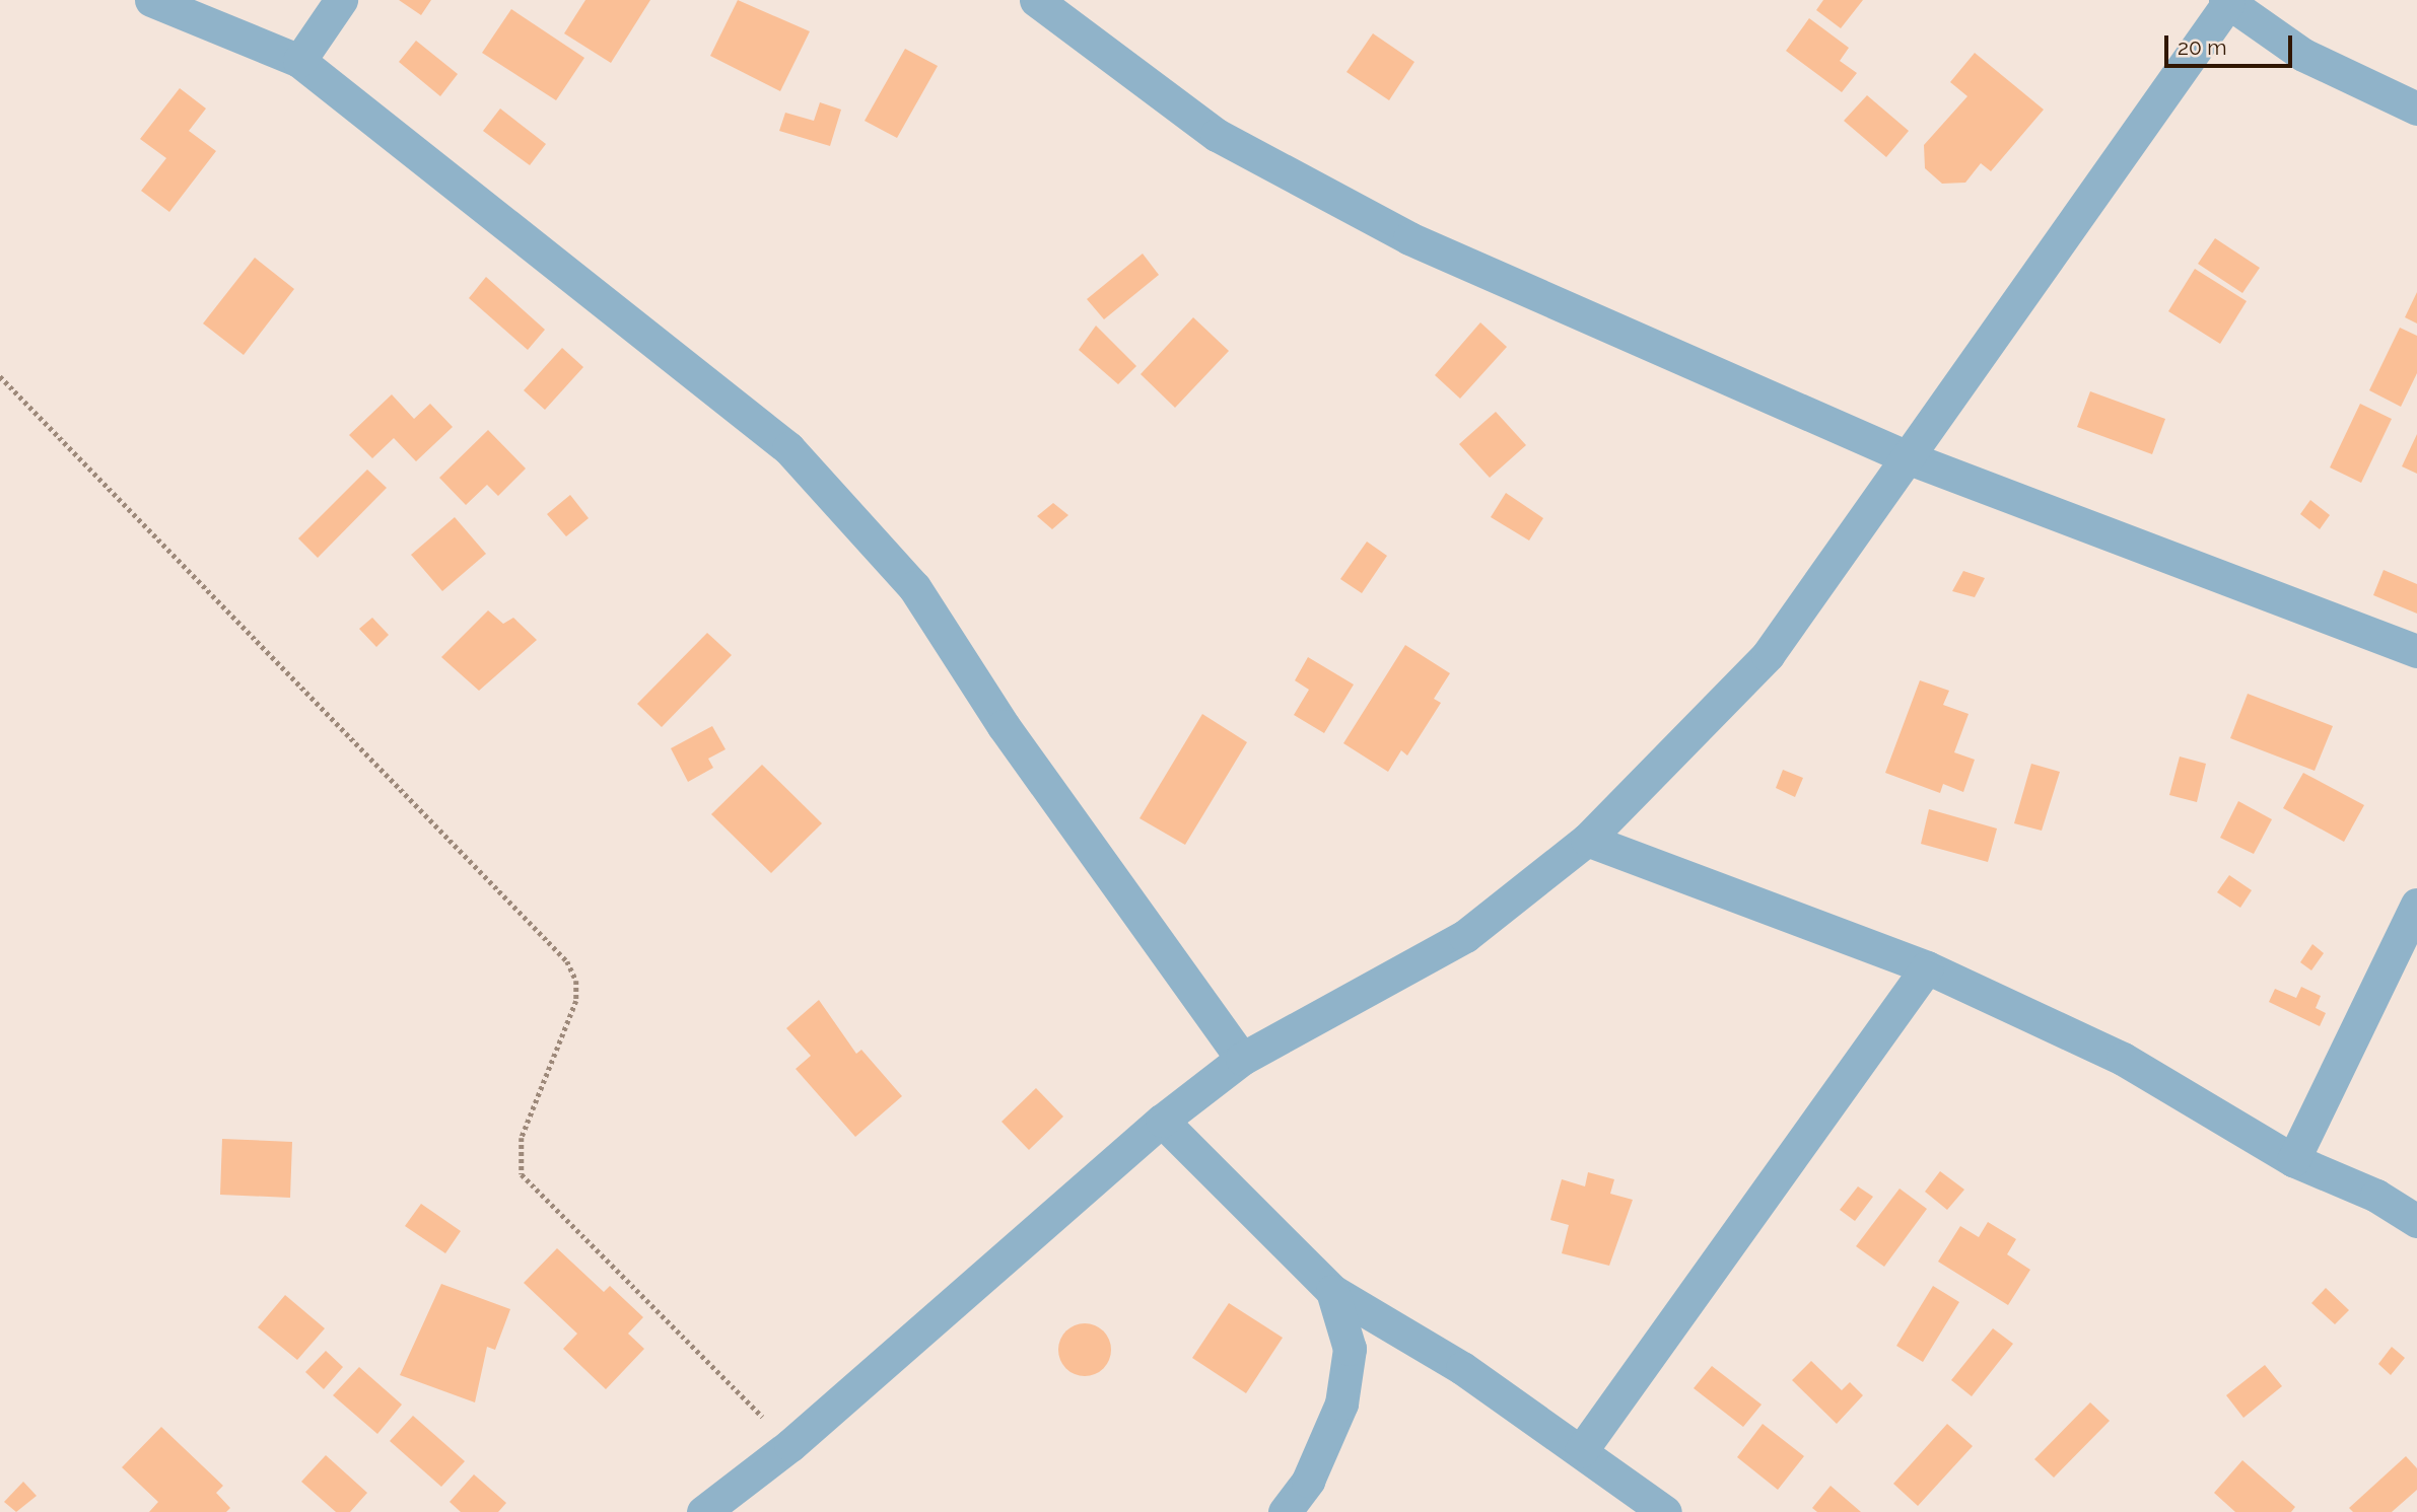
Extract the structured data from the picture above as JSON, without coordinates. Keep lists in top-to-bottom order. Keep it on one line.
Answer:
{"scale_bar":"20 m"}
